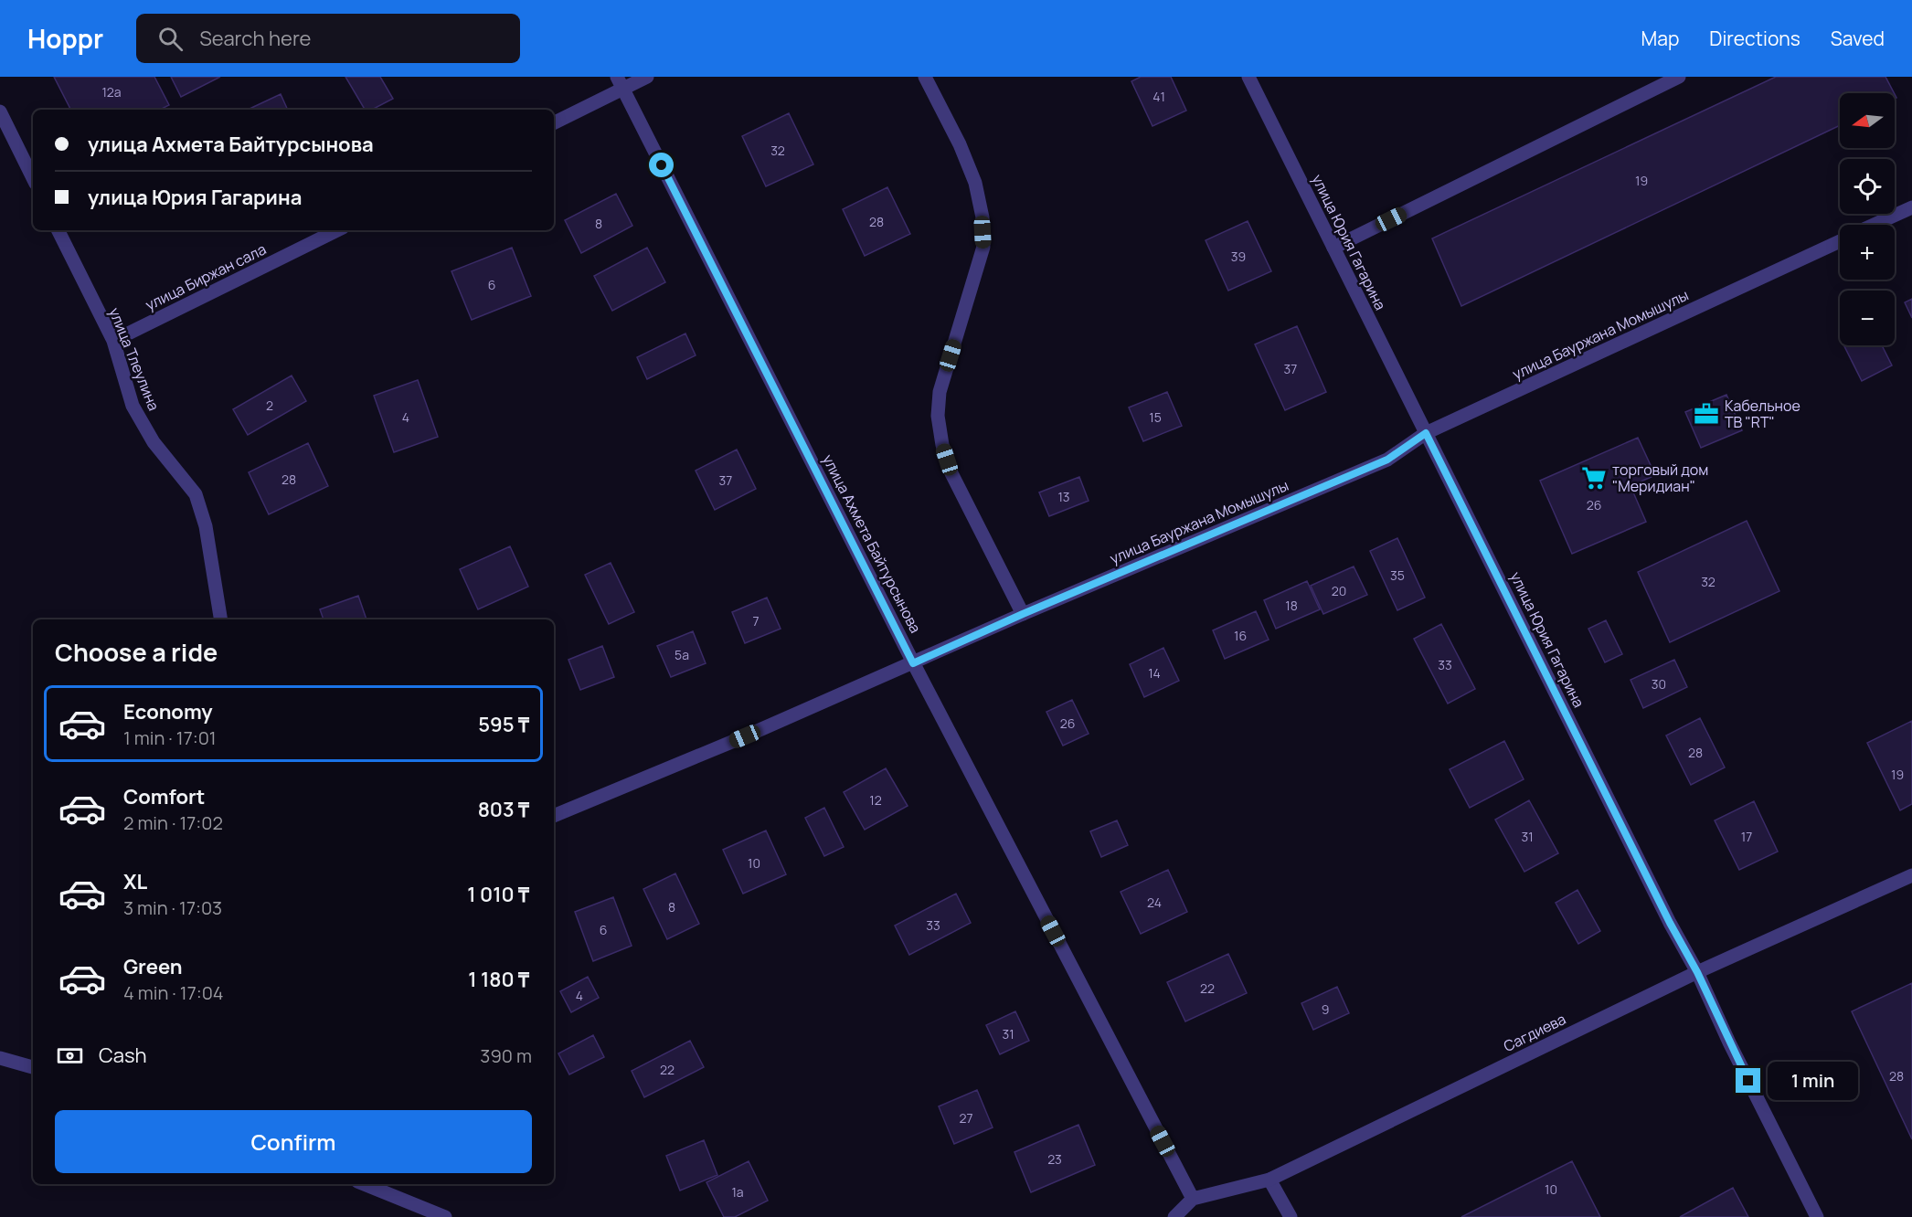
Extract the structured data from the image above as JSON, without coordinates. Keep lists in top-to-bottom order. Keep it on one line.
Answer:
{"streets":{"street":["улица Юрия Гагарина","улица Биржан сала","улица Бауржана Момышулы","улица Тлеулина","улица Ахмета Байтурсынова","Сагдиева"]},"crossings":[["улица Юрия Гагарина","улица Бауржана Момышулы"],["улица Юрия Гагарина","Сагдиева"],["улица Биржан сала","улица Тлеулина"],["улица Бауржана Момышулы","улица Ахмета Байтурсынова"],["улица Ахмета Байтурсынова","Сагдиева"]],"places":{"office":["Кабельное ТВ \"RT\""],"supermarket":["торговый дом \"Меридиан\""]},"house_numbers":["12а","41","32","19","28","8","39","6","37","2","4","15","28","37","13","26","35","32","20","18","7","16","5а","33","14","30","26","28","19","12","31","17","10","24","8","33","6","22","4","9","31","22","28","27","23","10","1а"],"north":"left","page":{"header":"Hoppr","search":"Search here","nav":["Map","Directions","Saved"],"map_buttons":["+","−"],"banner":["улица Ахмета Байтурсынова","улица Юрия Гагарина"],"heading":"Choose a ride","list":[{"name":"Economy","note":"1 min · 17:01","value":"595 ₸"},{"name":"Comfort","note":"2 min · 17:02","value":"803 ₸"},{"name":"XL","note":"3 min · 17:03","value":"1 010 ₸"},{"name":"Green","note":"4 min · 17:04","value":"1 180 ₸"}],"pay":["Cash","390 m"],"bubble":"1 min","buttons":"Confirm"}}
